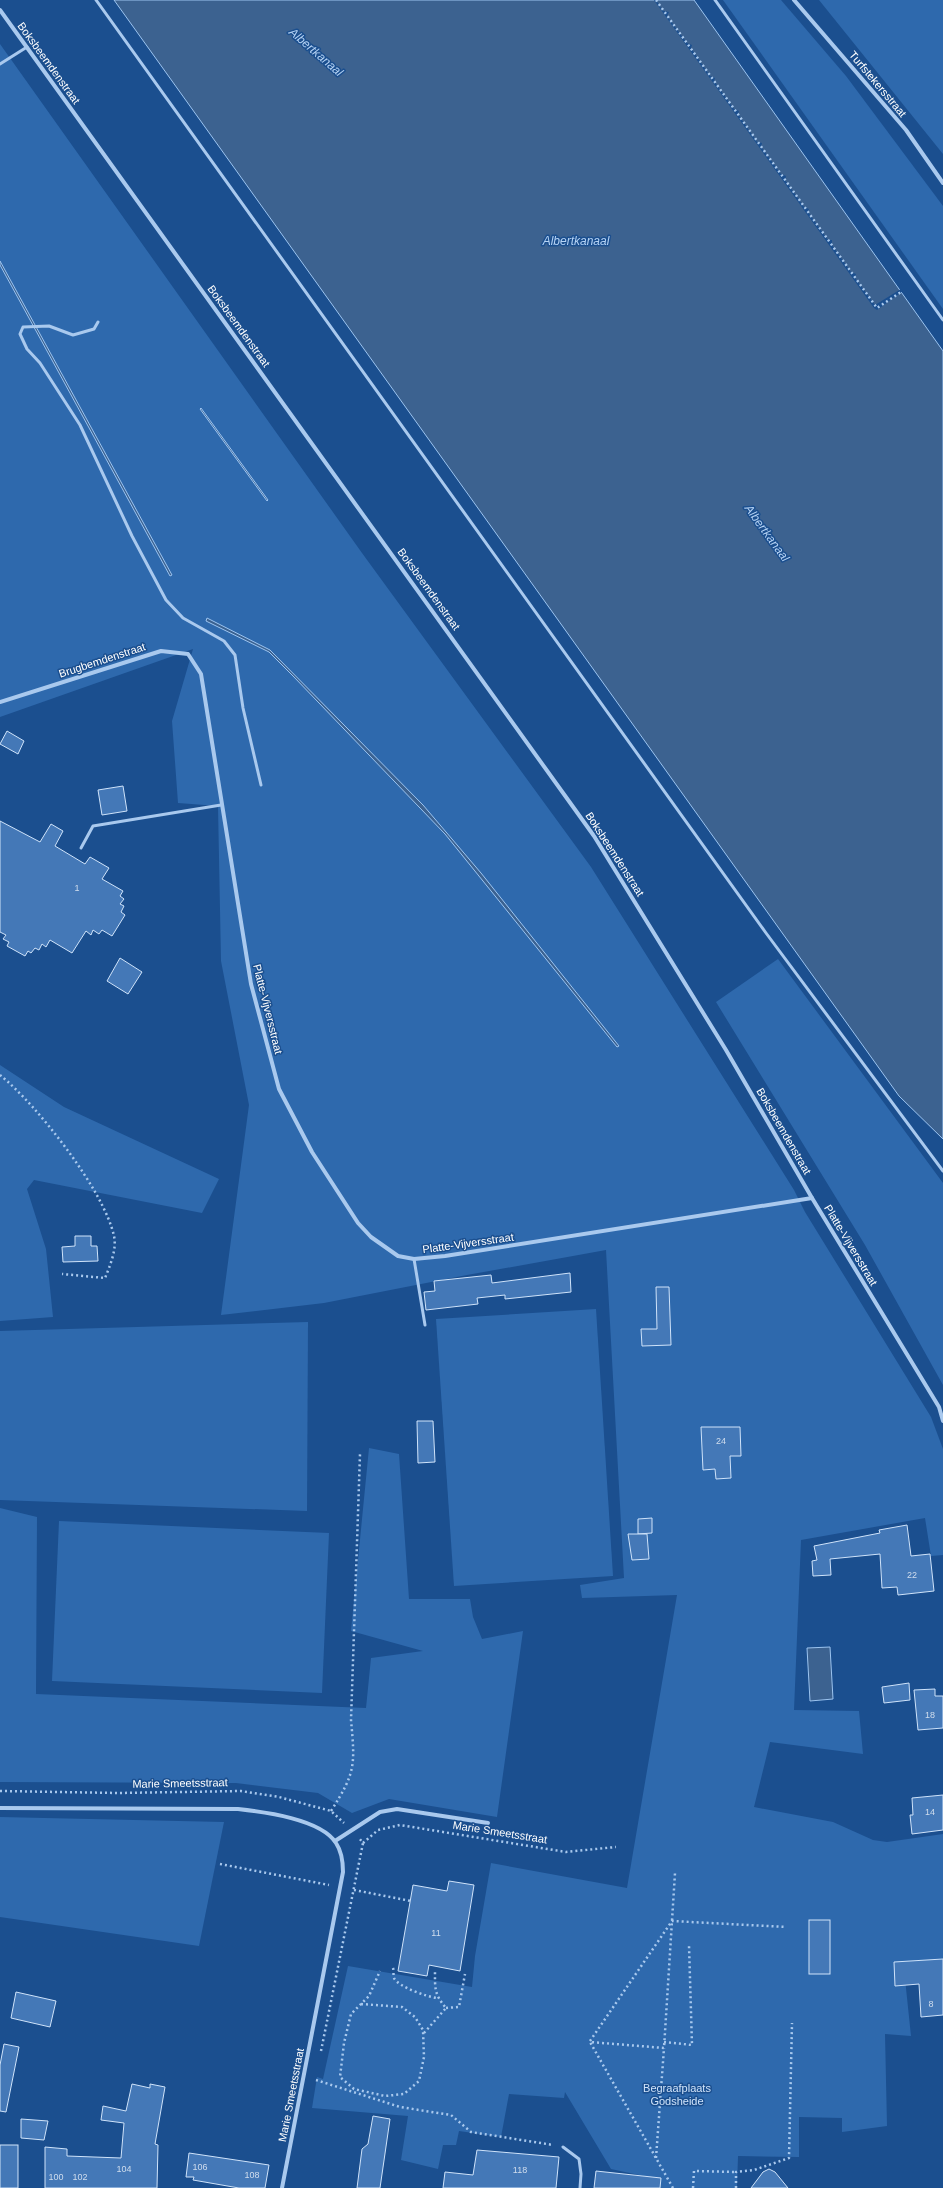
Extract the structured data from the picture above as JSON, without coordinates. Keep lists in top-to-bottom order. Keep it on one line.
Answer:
{"streets":{"street":["Boksbeemdenstraat","Turfstekersstraat","Brugbemdenstraat","Platte-Vijversstraat","Marie Smeetsstraat"]},"crossings":[["Boksbeemdenstraat","Platte-Vijversstraat"],["Brugbemdenstraat","Platte-Vijversstraat"]],"water":["Albertkanaal"],"parks":["Begraafplaats Godsheide"],"house_numbers":["1","24","22","18","14","11","8","106","104","118","108","100","102"]}
